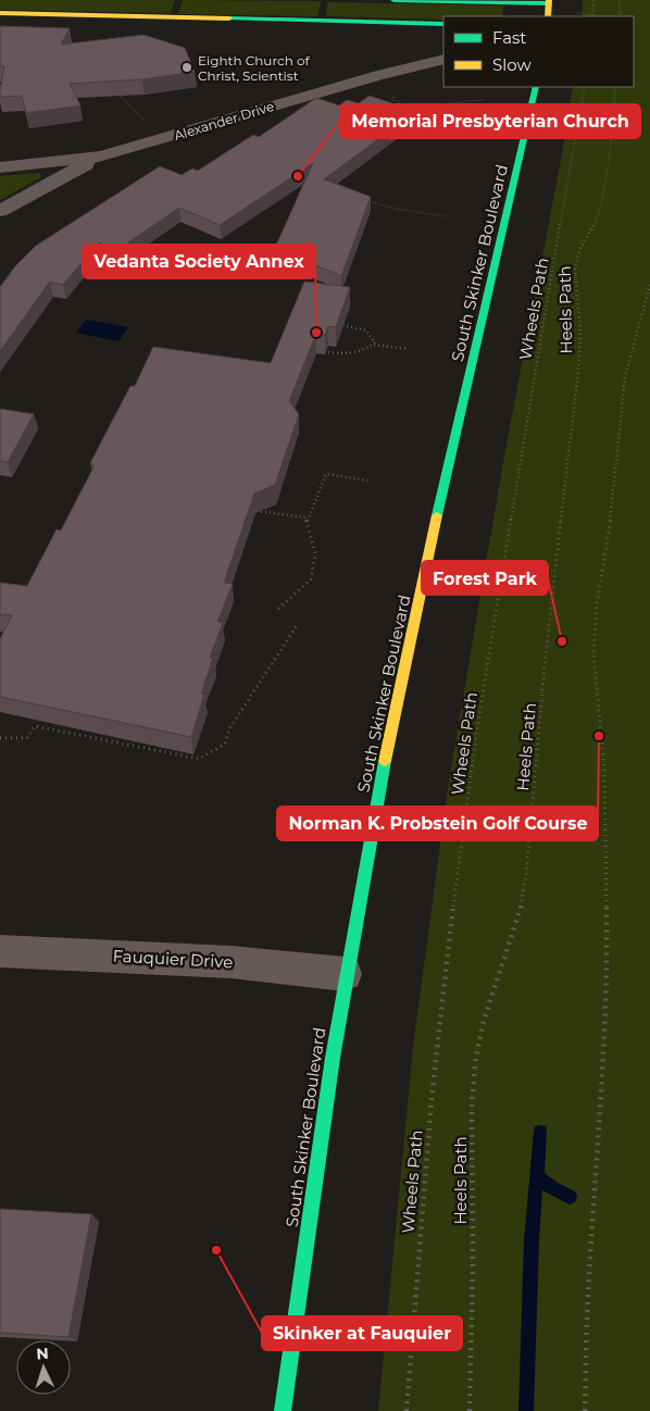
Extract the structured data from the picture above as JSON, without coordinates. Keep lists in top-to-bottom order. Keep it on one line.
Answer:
{"streets":{"main road":["South Skinker Boulevard"],"street":["Alexander Drive","Fauquier Drive"],"path":["Wheels Path","Heels Path"]},"crossings":[["South Skinker Boulevard","Fauquier Drive"]],"places":["Eighth Church of Christ, Scientist","Memorial Presbyterian Church","Vedanta Society Annex","Forest Park","Norman K. Probstein Golf Course","Skinker at Fauquier"],"legend":["Fast","Slow"],"north":"top"}
